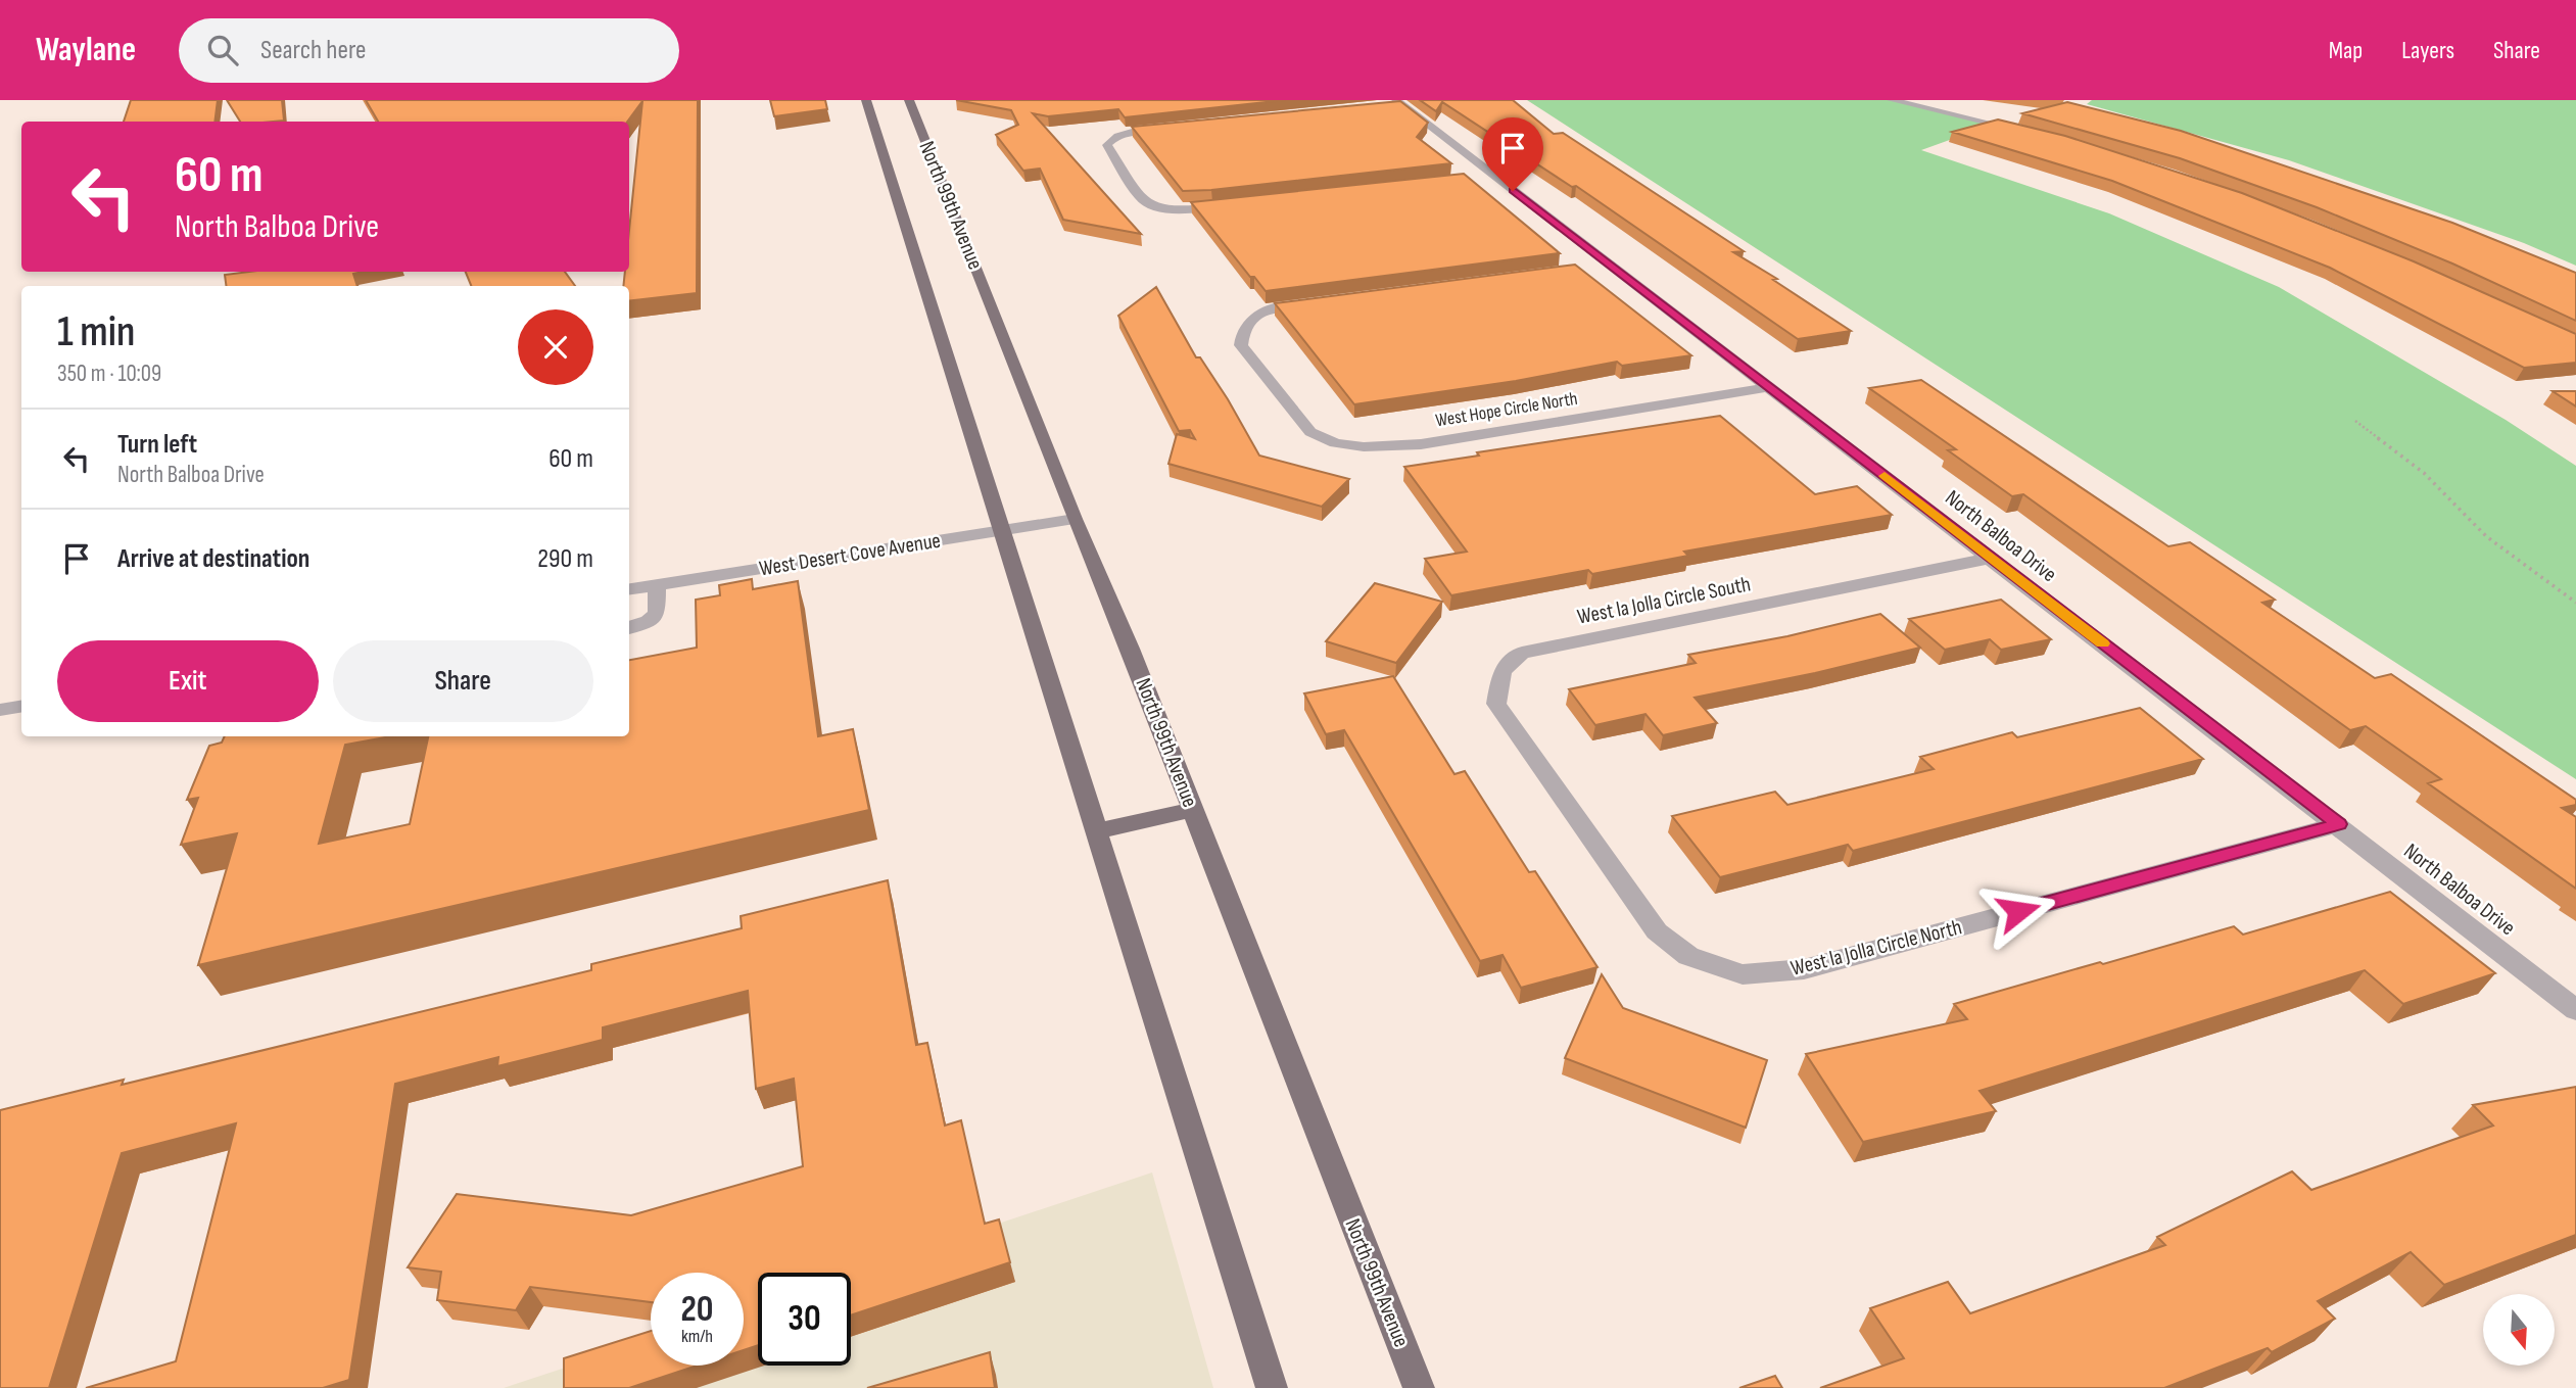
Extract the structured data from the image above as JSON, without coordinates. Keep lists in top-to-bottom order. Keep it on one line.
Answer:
{"streets":{"main road":["North 99th Avenue"],"street":["West Hope Circle North","North Balboa Drive","West Desert Cove Avenue","West la Jolla Circle South","West la Jolla Circle North"]},"crossings":[["North 99th Avenue","West Desert Cove Avenue"],["West Hope Circle North","North Balboa Drive"],["North Balboa Drive","West la Jolla Circle South"],["North Balboa Drive","West la Jolla Circle North"],["West la Jolla Circle South","West la Jolla Circle North"]],"north":"bottom","page":{"header":"Waylane","search":"Search here","nav":["Map","Layers","Share"],"turn":["60 m","North Balboa Drive"],"heading":["1 min","350 m · 10:09"],"list":[{"name":"Turn left","note":"North Balboa Drive","value":"60 m"},{"name":"Arrive at destination","value":"290 m"}],"buttons":["Exit","Share"],"speed":"20 km/h","limit":"30"}}
